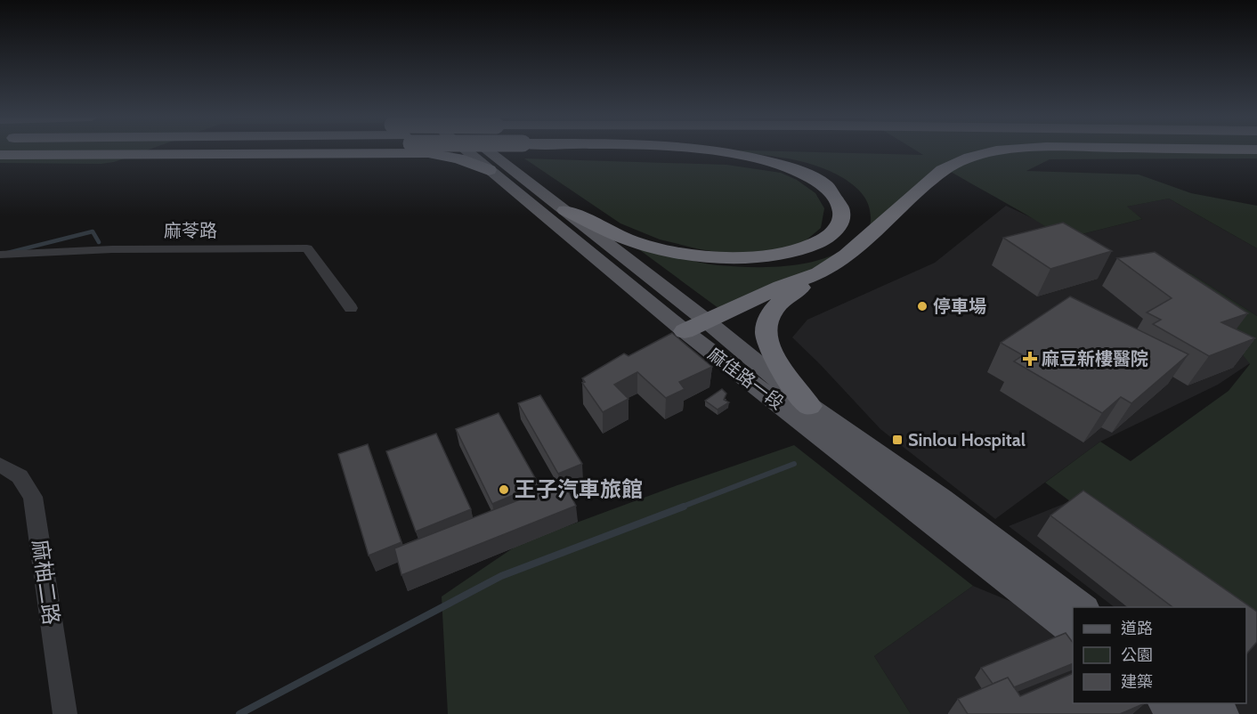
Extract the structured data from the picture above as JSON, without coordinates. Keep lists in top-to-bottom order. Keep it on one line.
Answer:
{"streets":{"main road":["麻佳路一段"],"street":["麻苓路","麻柚二路"]},"places":{"other":["停車場","王子汽車旅館"],"health":["麻豆新樓醫院"],"transit":["Sinlou Hospital"]},"legend":["道路","公園","建築"]}
